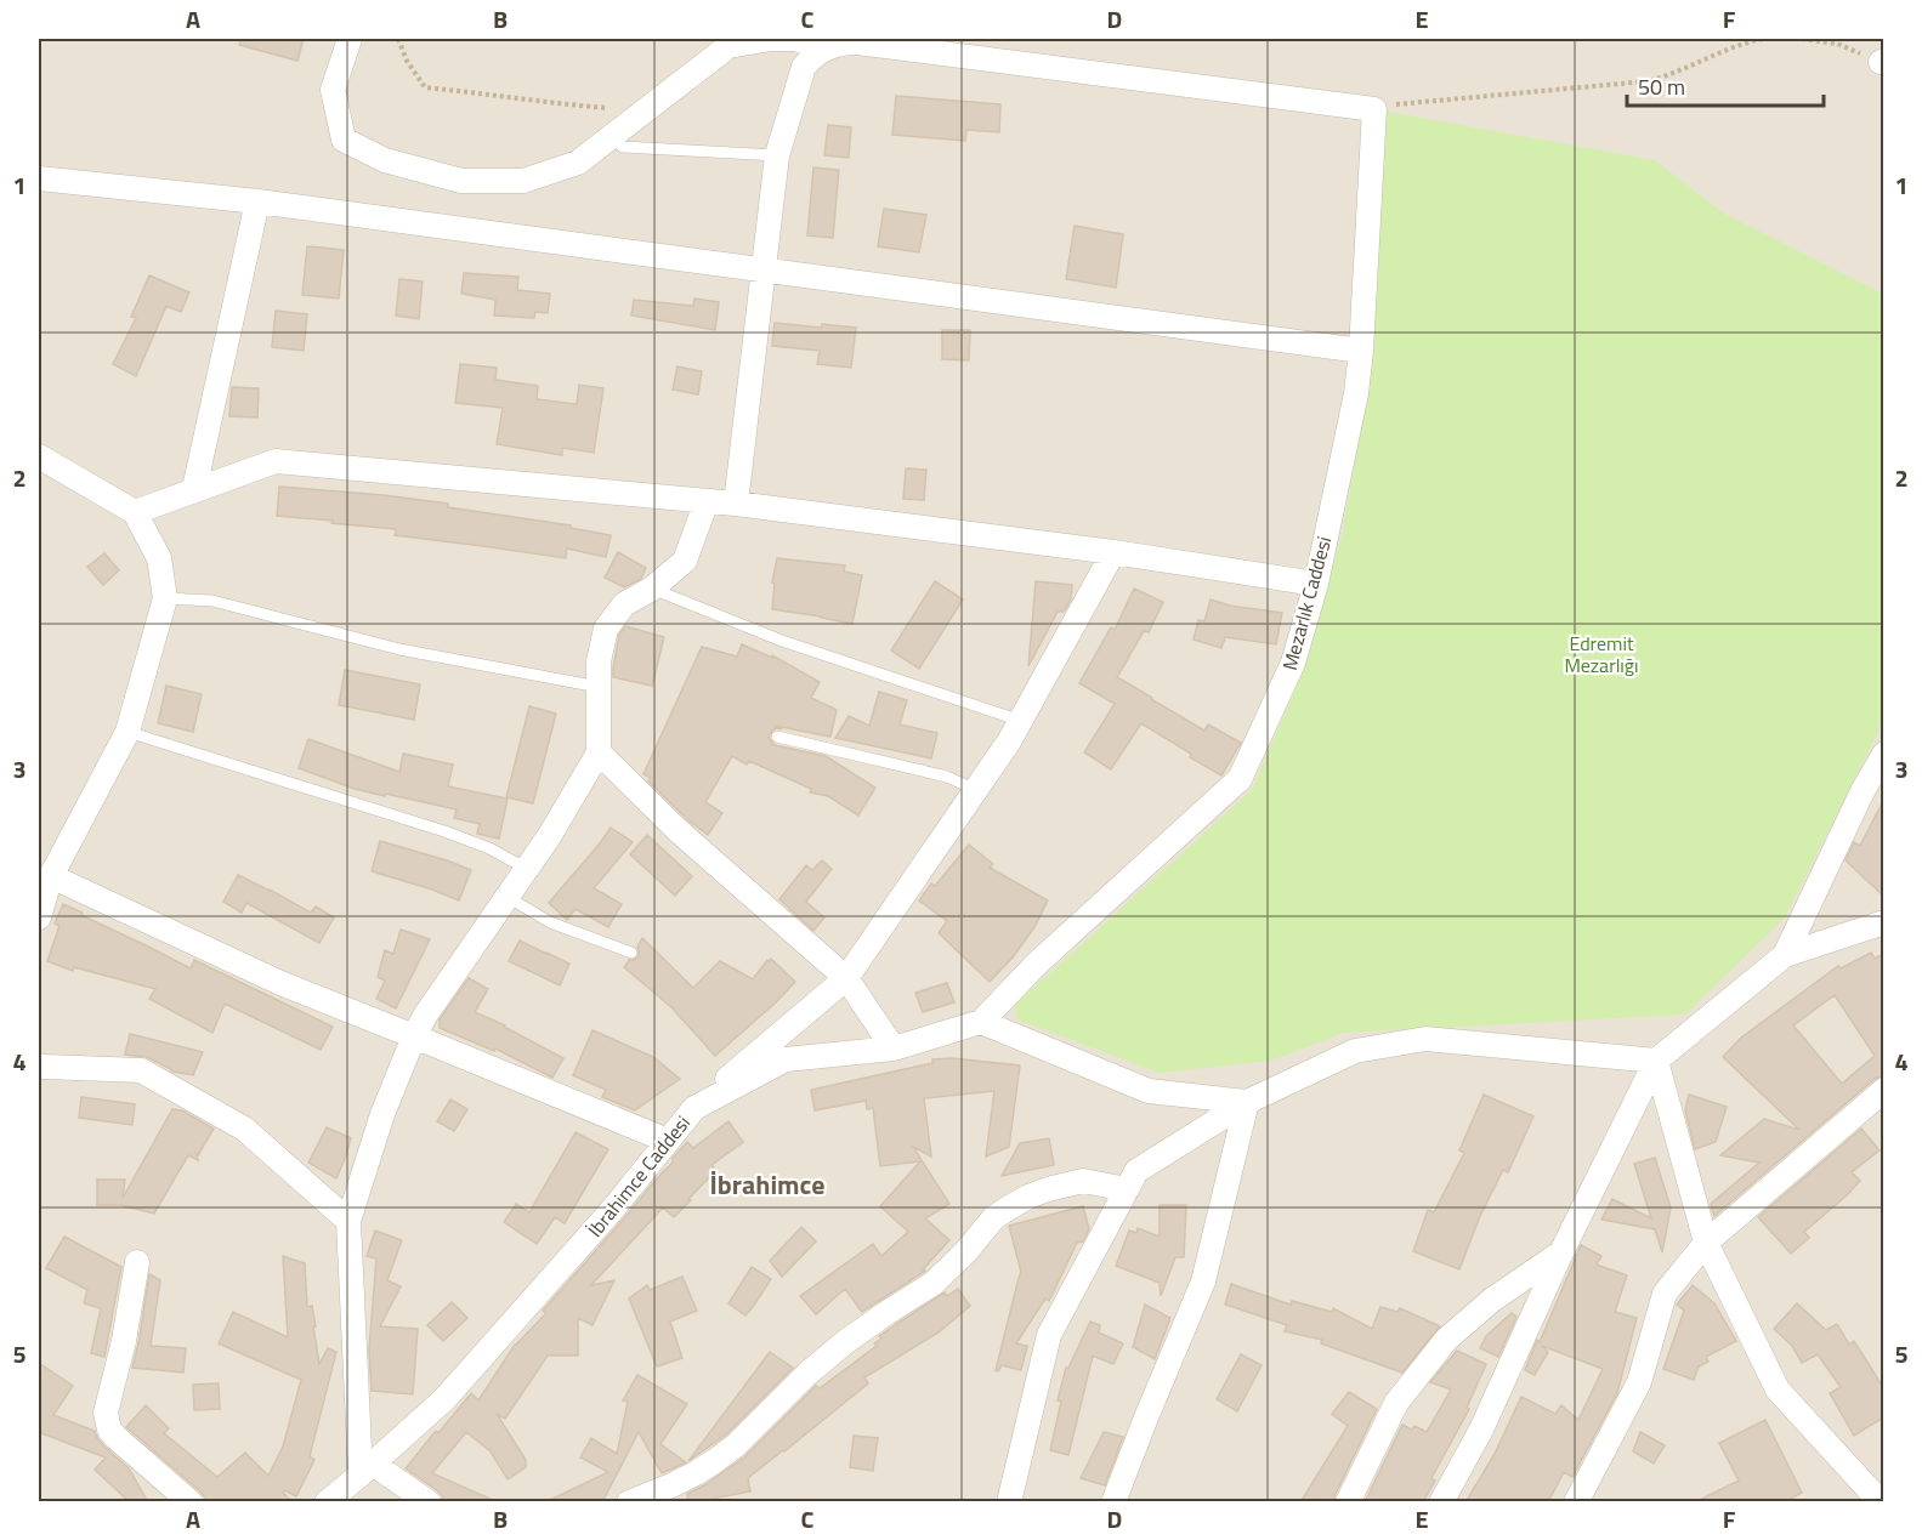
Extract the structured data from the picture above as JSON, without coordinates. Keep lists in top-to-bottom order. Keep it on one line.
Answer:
{"streets":{"street":["Mezarlık Caddesi","İbrahimce Caddesi"]},"crossings":[["Mezarlık Caddesi","İbrahimce Caddesi"]],"districts":["İbrahimce"],"parks":["Edremit Mezarlığı"],"scale_bar":"50 m","grid":{"columns":["A","B","C","D","E","F"],"rows":["1","2","3","4","5"]}}
